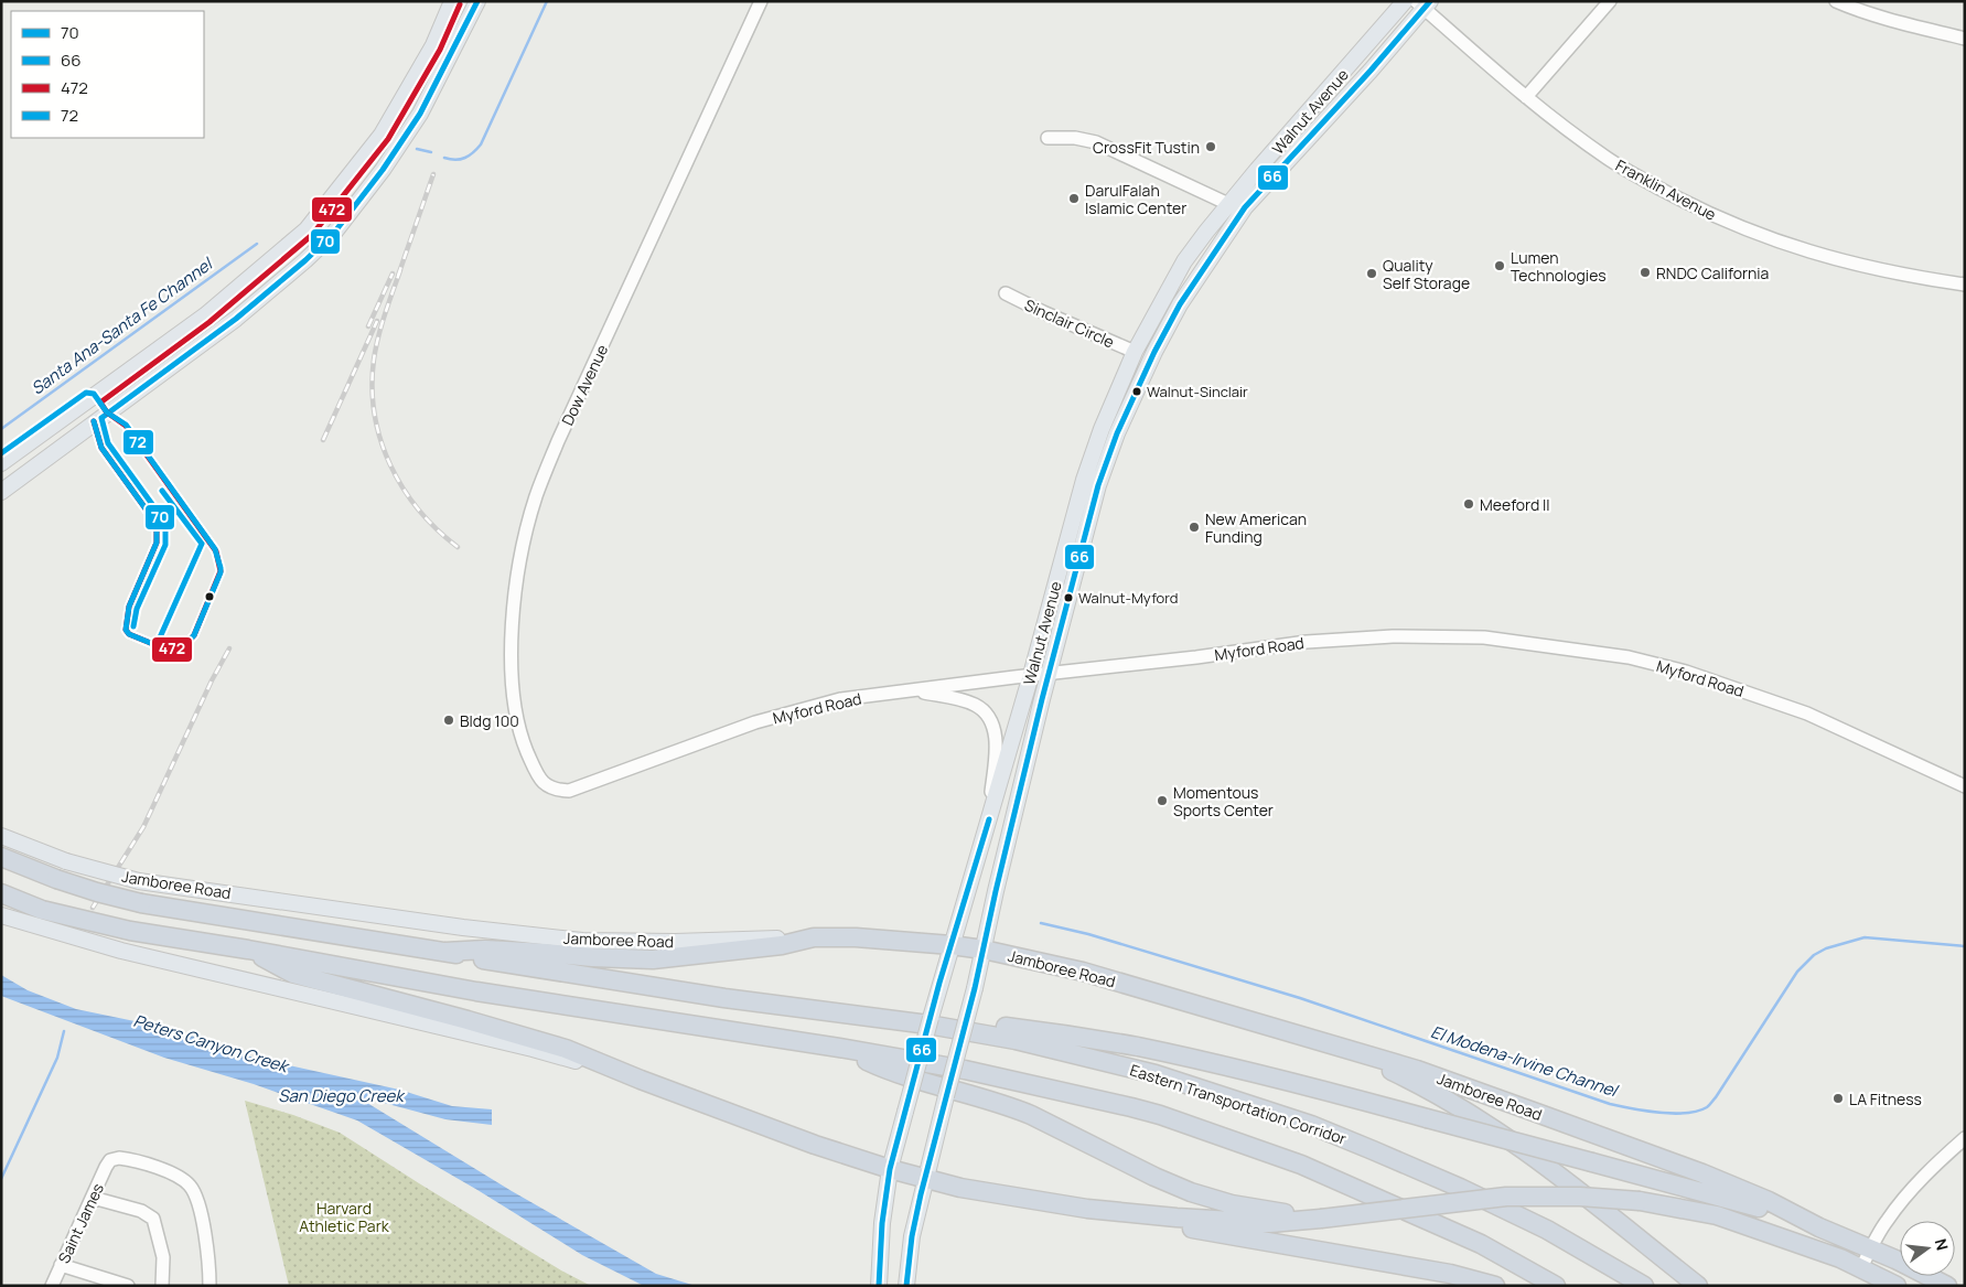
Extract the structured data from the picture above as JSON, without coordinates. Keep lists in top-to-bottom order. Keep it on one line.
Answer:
{"streets":{"highway":["Jamboree Road","Eastern Transportation Corridor"],"main road":["Walnut Avenue"],"street":["Franklin Avenue","Sinclair Circle","Dow Avenue","Myford Road","Saint James"]},"crossings":[["Walnut Avenue","Franklin Avenue"],["Walnut Avenue","Sinclair Circle"],["Walnut Avenue","Myford Road"],["Walnut Avenue","Jamboree Road"],["Dow Avenue","Myford Road"],["Jamboree Road","Eastern Transportation Corridor"]],"water":["Santa Ana-Santa Fe Channel","Peters Canyon Creek","El Modena-Irvine Channel","San Diego Creek"],"parks":["Harvard Athletic Park"],"places":["CrossFit Tustin","DarulFalah Islamic Center","Lumen Technologies","RNDC California","Quality Self Storage","Walnut-Sinclair","Meeford II","New American Funding","Walnut-Myford","Bldg 100","Momentous Sports Center","LA Fitness"],"lines":["transit line 70","transit line 66","transit line 472","transit line 72"],"legend":["70","66","472","72"],"north":"right"}
